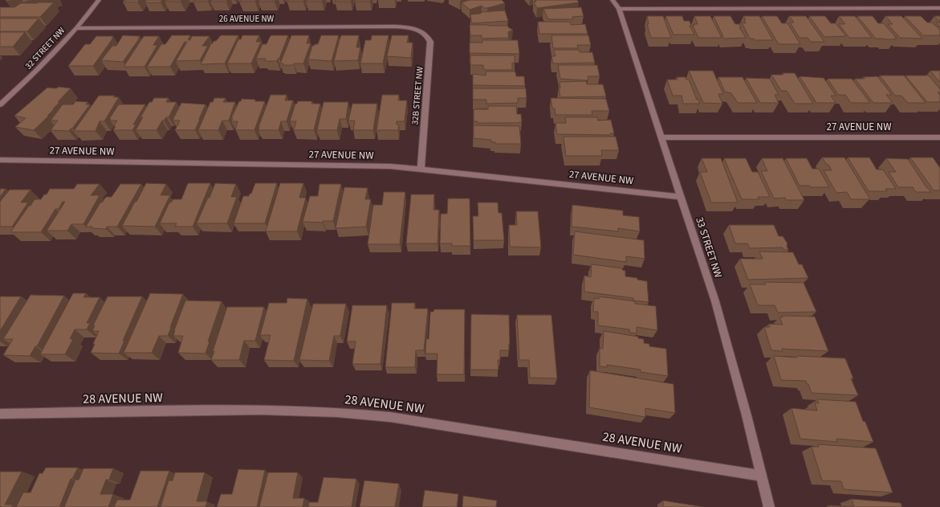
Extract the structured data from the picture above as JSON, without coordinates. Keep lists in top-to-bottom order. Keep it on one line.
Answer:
{"streets":{"street":["26 AVENUE NW","32 STREET NW","32B STREET NW","27 AVENUE NW","33 STREET NW","28 AVENUE NW"]},"crossings":[["26 AVENUE NW","32 STREET NW"],["26 AVENUE NW","32B STREET NW"],["32B STREET NW","27 AVENUE NW"],["27 AVENUE NW","33 STREET NW"],["33 STREET NW","28 AVENUE NW"]]}
